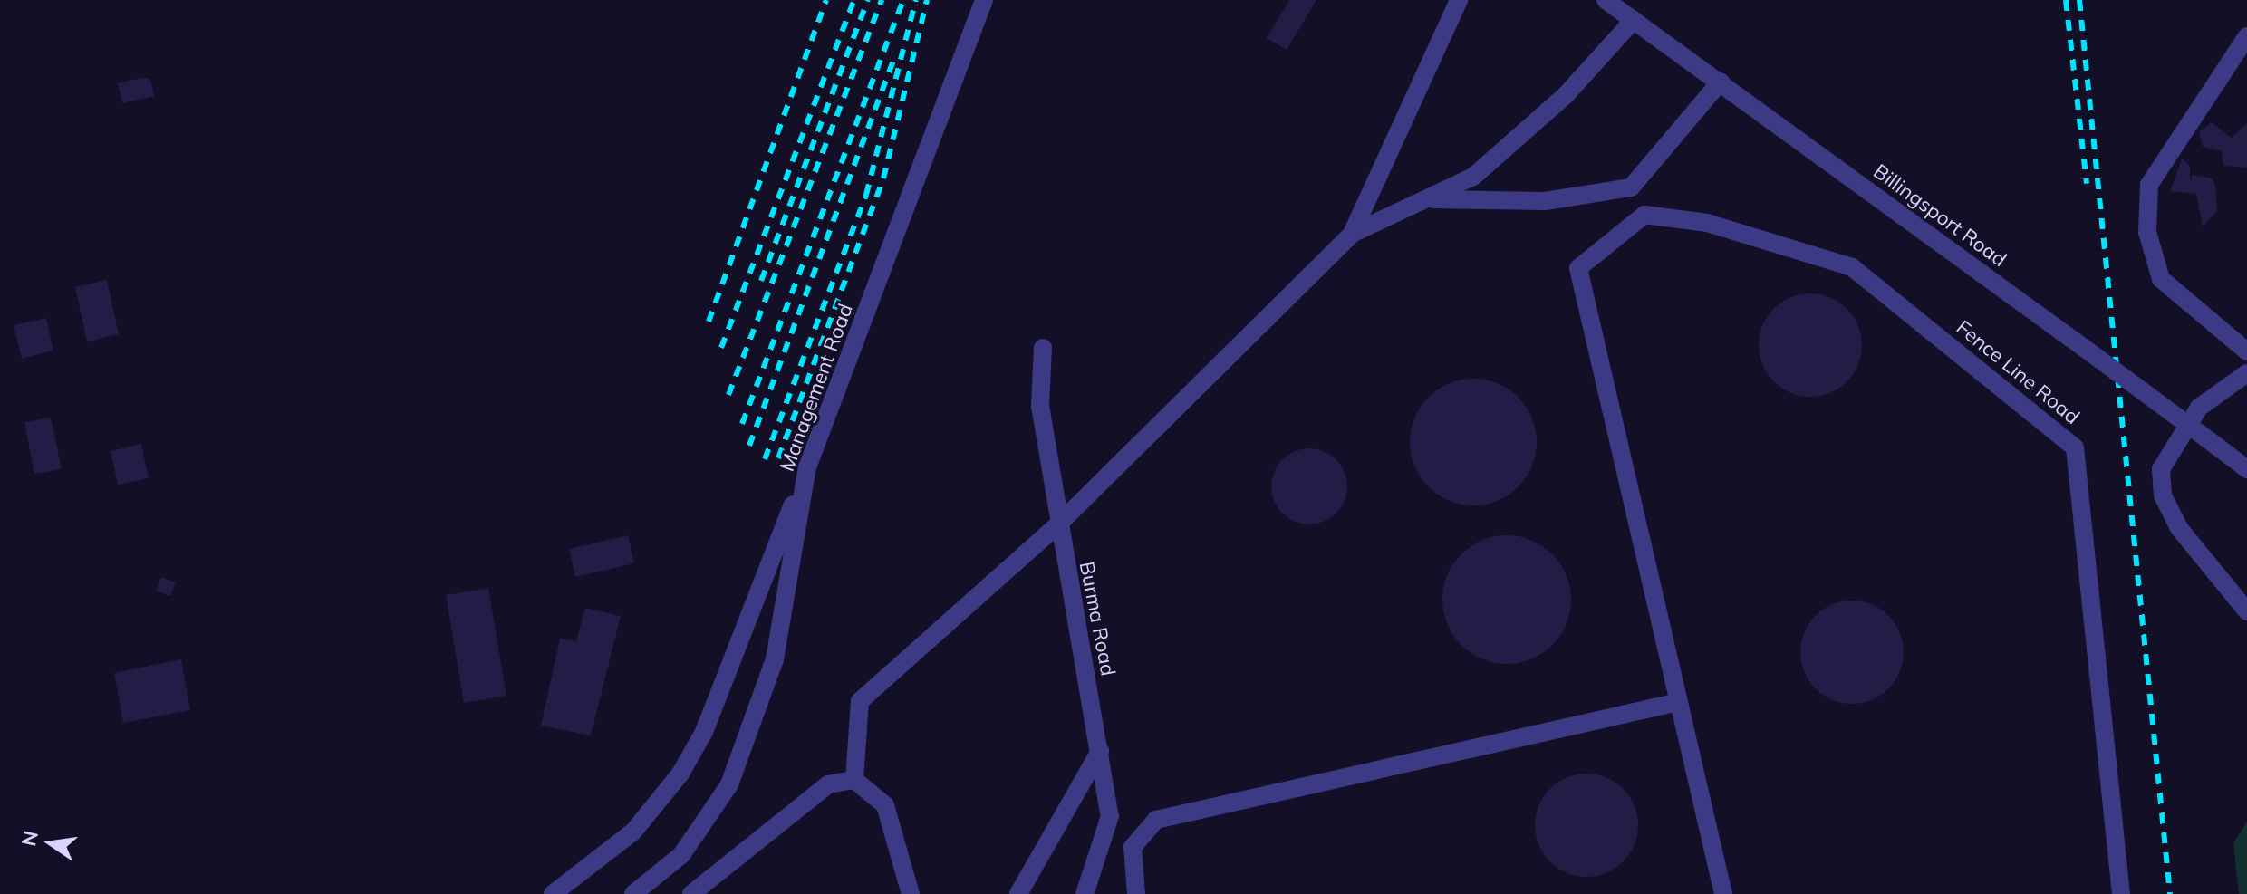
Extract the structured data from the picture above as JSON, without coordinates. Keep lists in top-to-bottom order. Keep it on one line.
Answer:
{"streets":{"street":["Billingsport Road","Fence Line Road","Management Road","Burma Road"]},"north":"left"}
